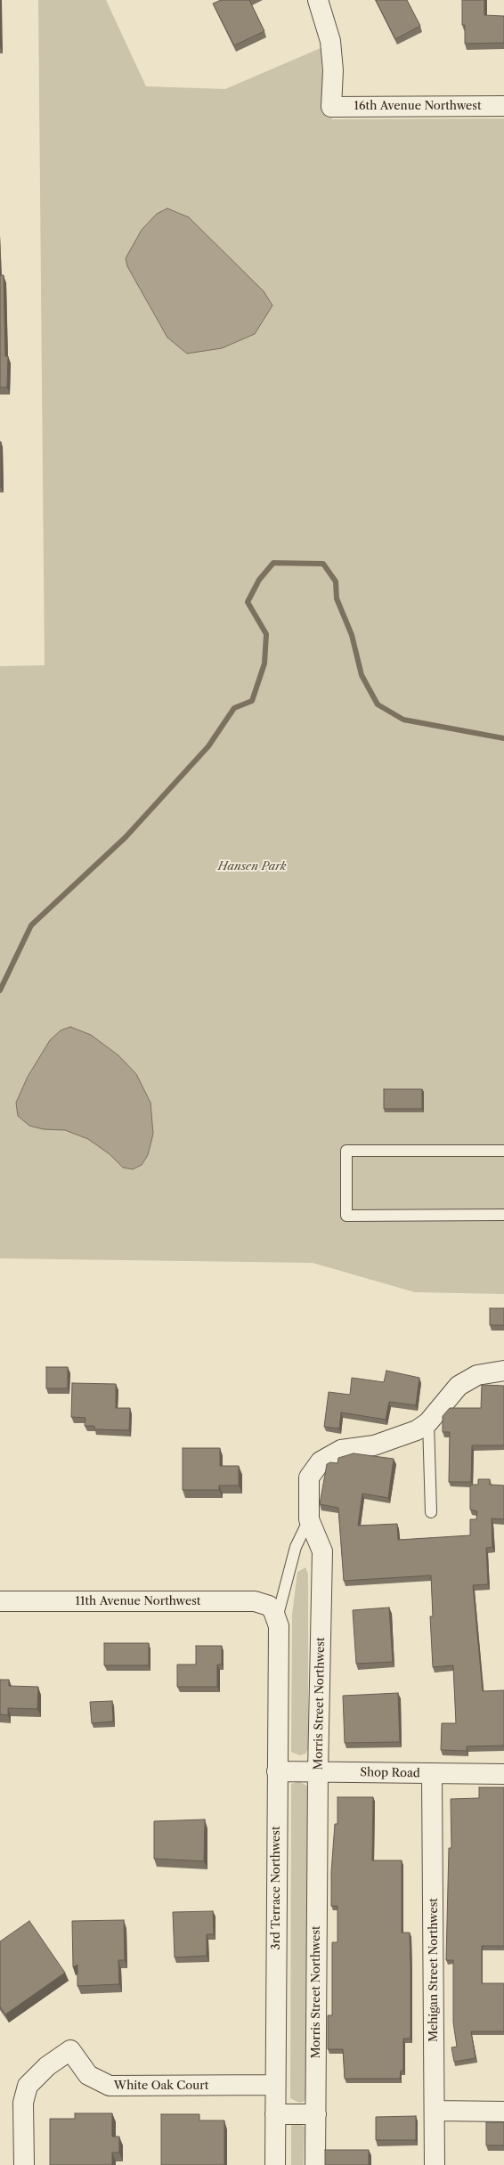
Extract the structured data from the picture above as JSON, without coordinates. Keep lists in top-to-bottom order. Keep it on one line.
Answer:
{"streets":{"street":["16th Avenue Northwest","11th Avenue Northwest","Morris Street Northwest","Shop Road","3rd Terrace Northwest","Mehigan Street Northwest","White Oak Court"]},"crossings":[["11th Avenue Northwest","3rd Terrace Northwest"],["Morris Street Northwest","Shop Road"],["Shop Road","3rd Terrace Northwest"],["Shop Road","Mehigan Street Northwest"],["3rd Terrace Northwest","White Oak Court"]],"parks":["Hansen Park"]}
